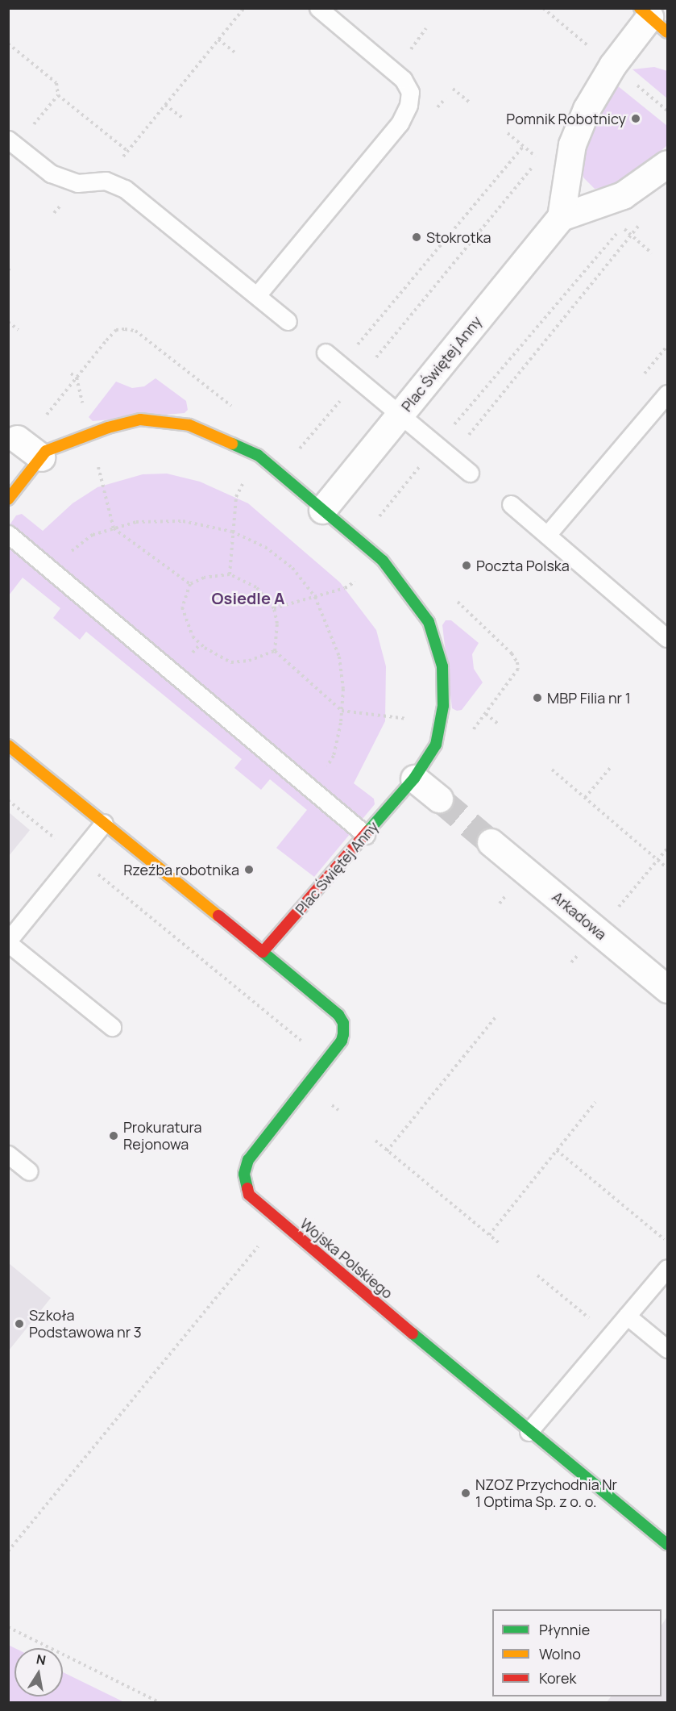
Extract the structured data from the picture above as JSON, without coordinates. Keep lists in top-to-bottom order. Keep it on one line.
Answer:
{"streets":{"street":["Plac Świętej Anny","Arkadowa","Wojska Polskiego"]},"crossings":[["Plac Świętej Anny","Wojska Polskiego"]],"districts":["Osiedle A"],"places":["Pomnik Robotnicy","Stokrotka","Poczta Polska","MBP Filia nr 1","Rzeźba robotnika","Prokuratura Rejonowa","Szkoła Podstawowa nr 3","NZOZ Przychodnia Nr 1 Optima Sp. z o. o."],"legend":["Płynnie","Wolno","Korek"],"north":"top"}
